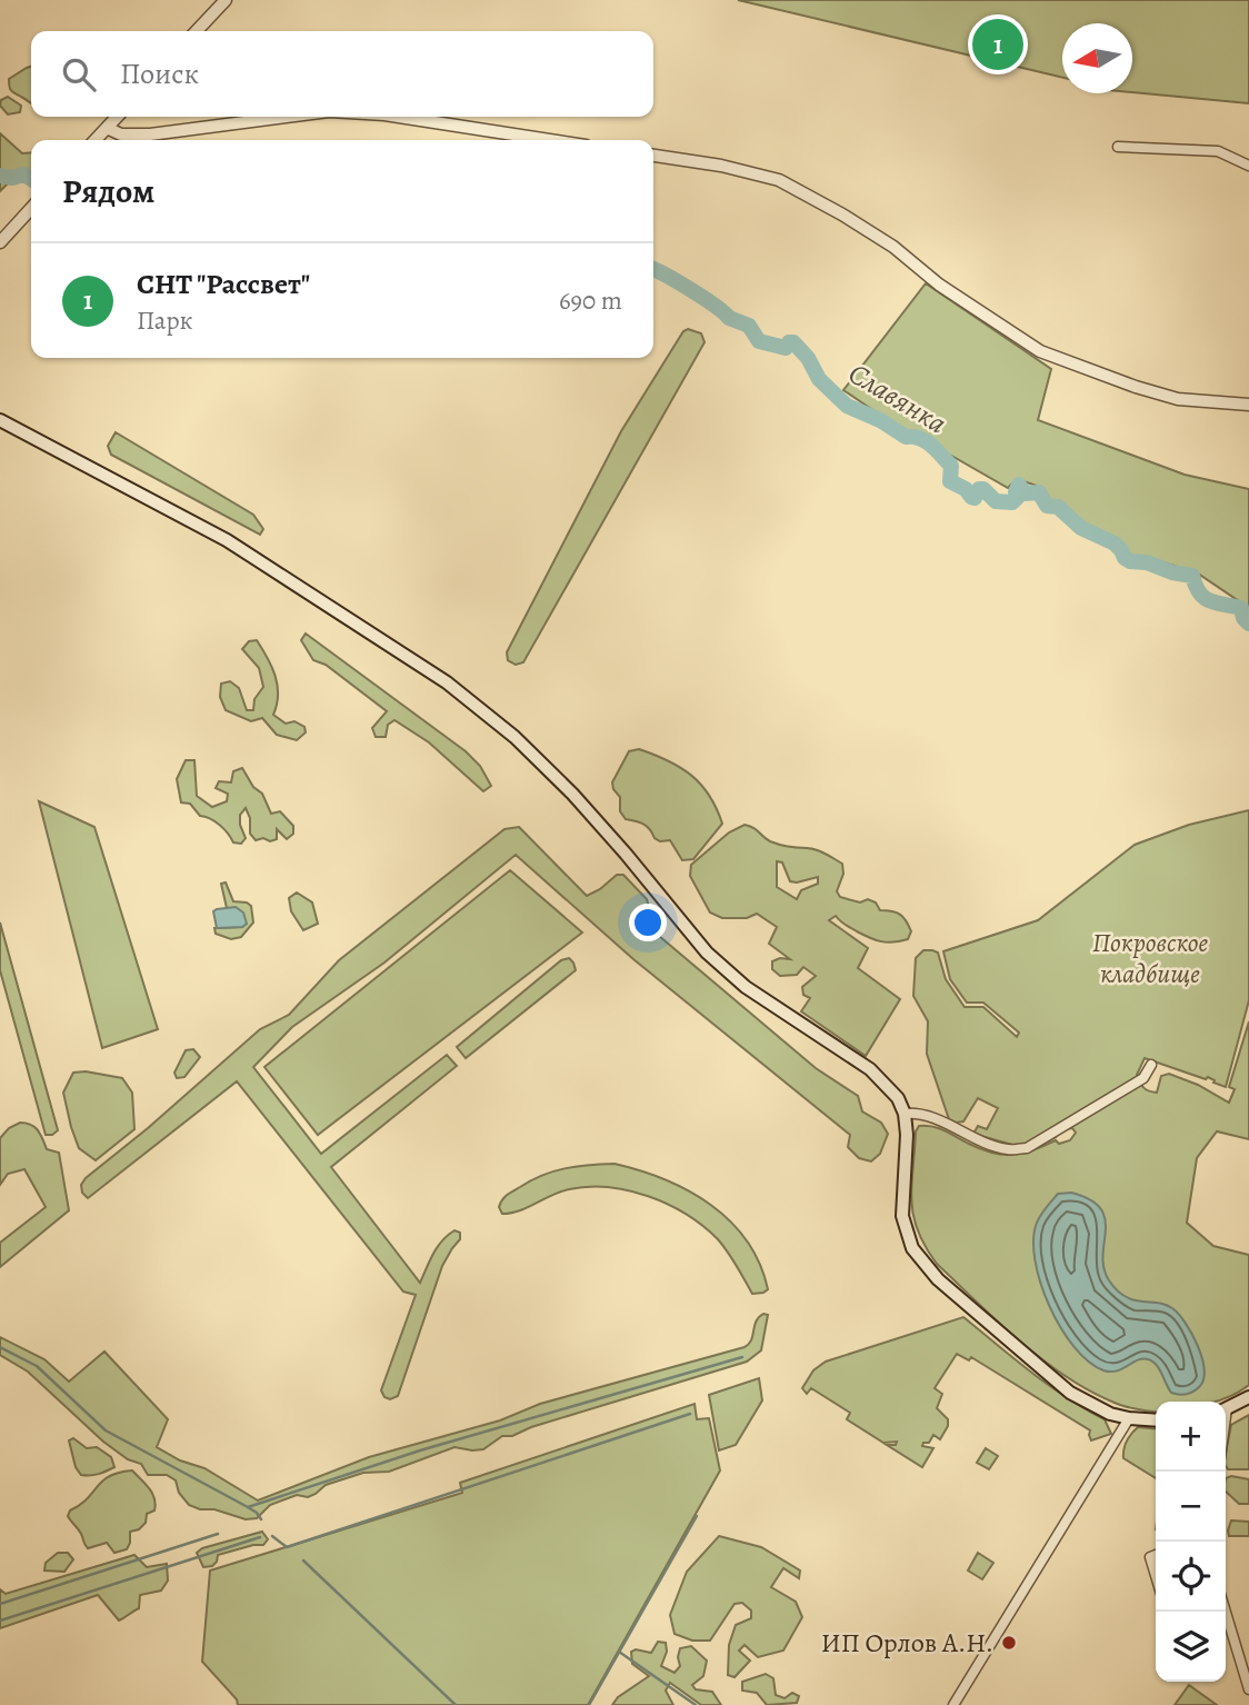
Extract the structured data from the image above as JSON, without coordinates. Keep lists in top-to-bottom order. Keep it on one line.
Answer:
{"water":["Славянка"],"parks":["Покровское кладбище"],"places":["ИП Орлов А.Н."],"north":"left","page":{"pins":"1","search":"Поиск","heading":"Рядом","list":[{"mark":"1","name":"СНТ \"Рассвет\"","note":"Парк","value":"690 m"}],"map_buttons":["+","−"]}}
